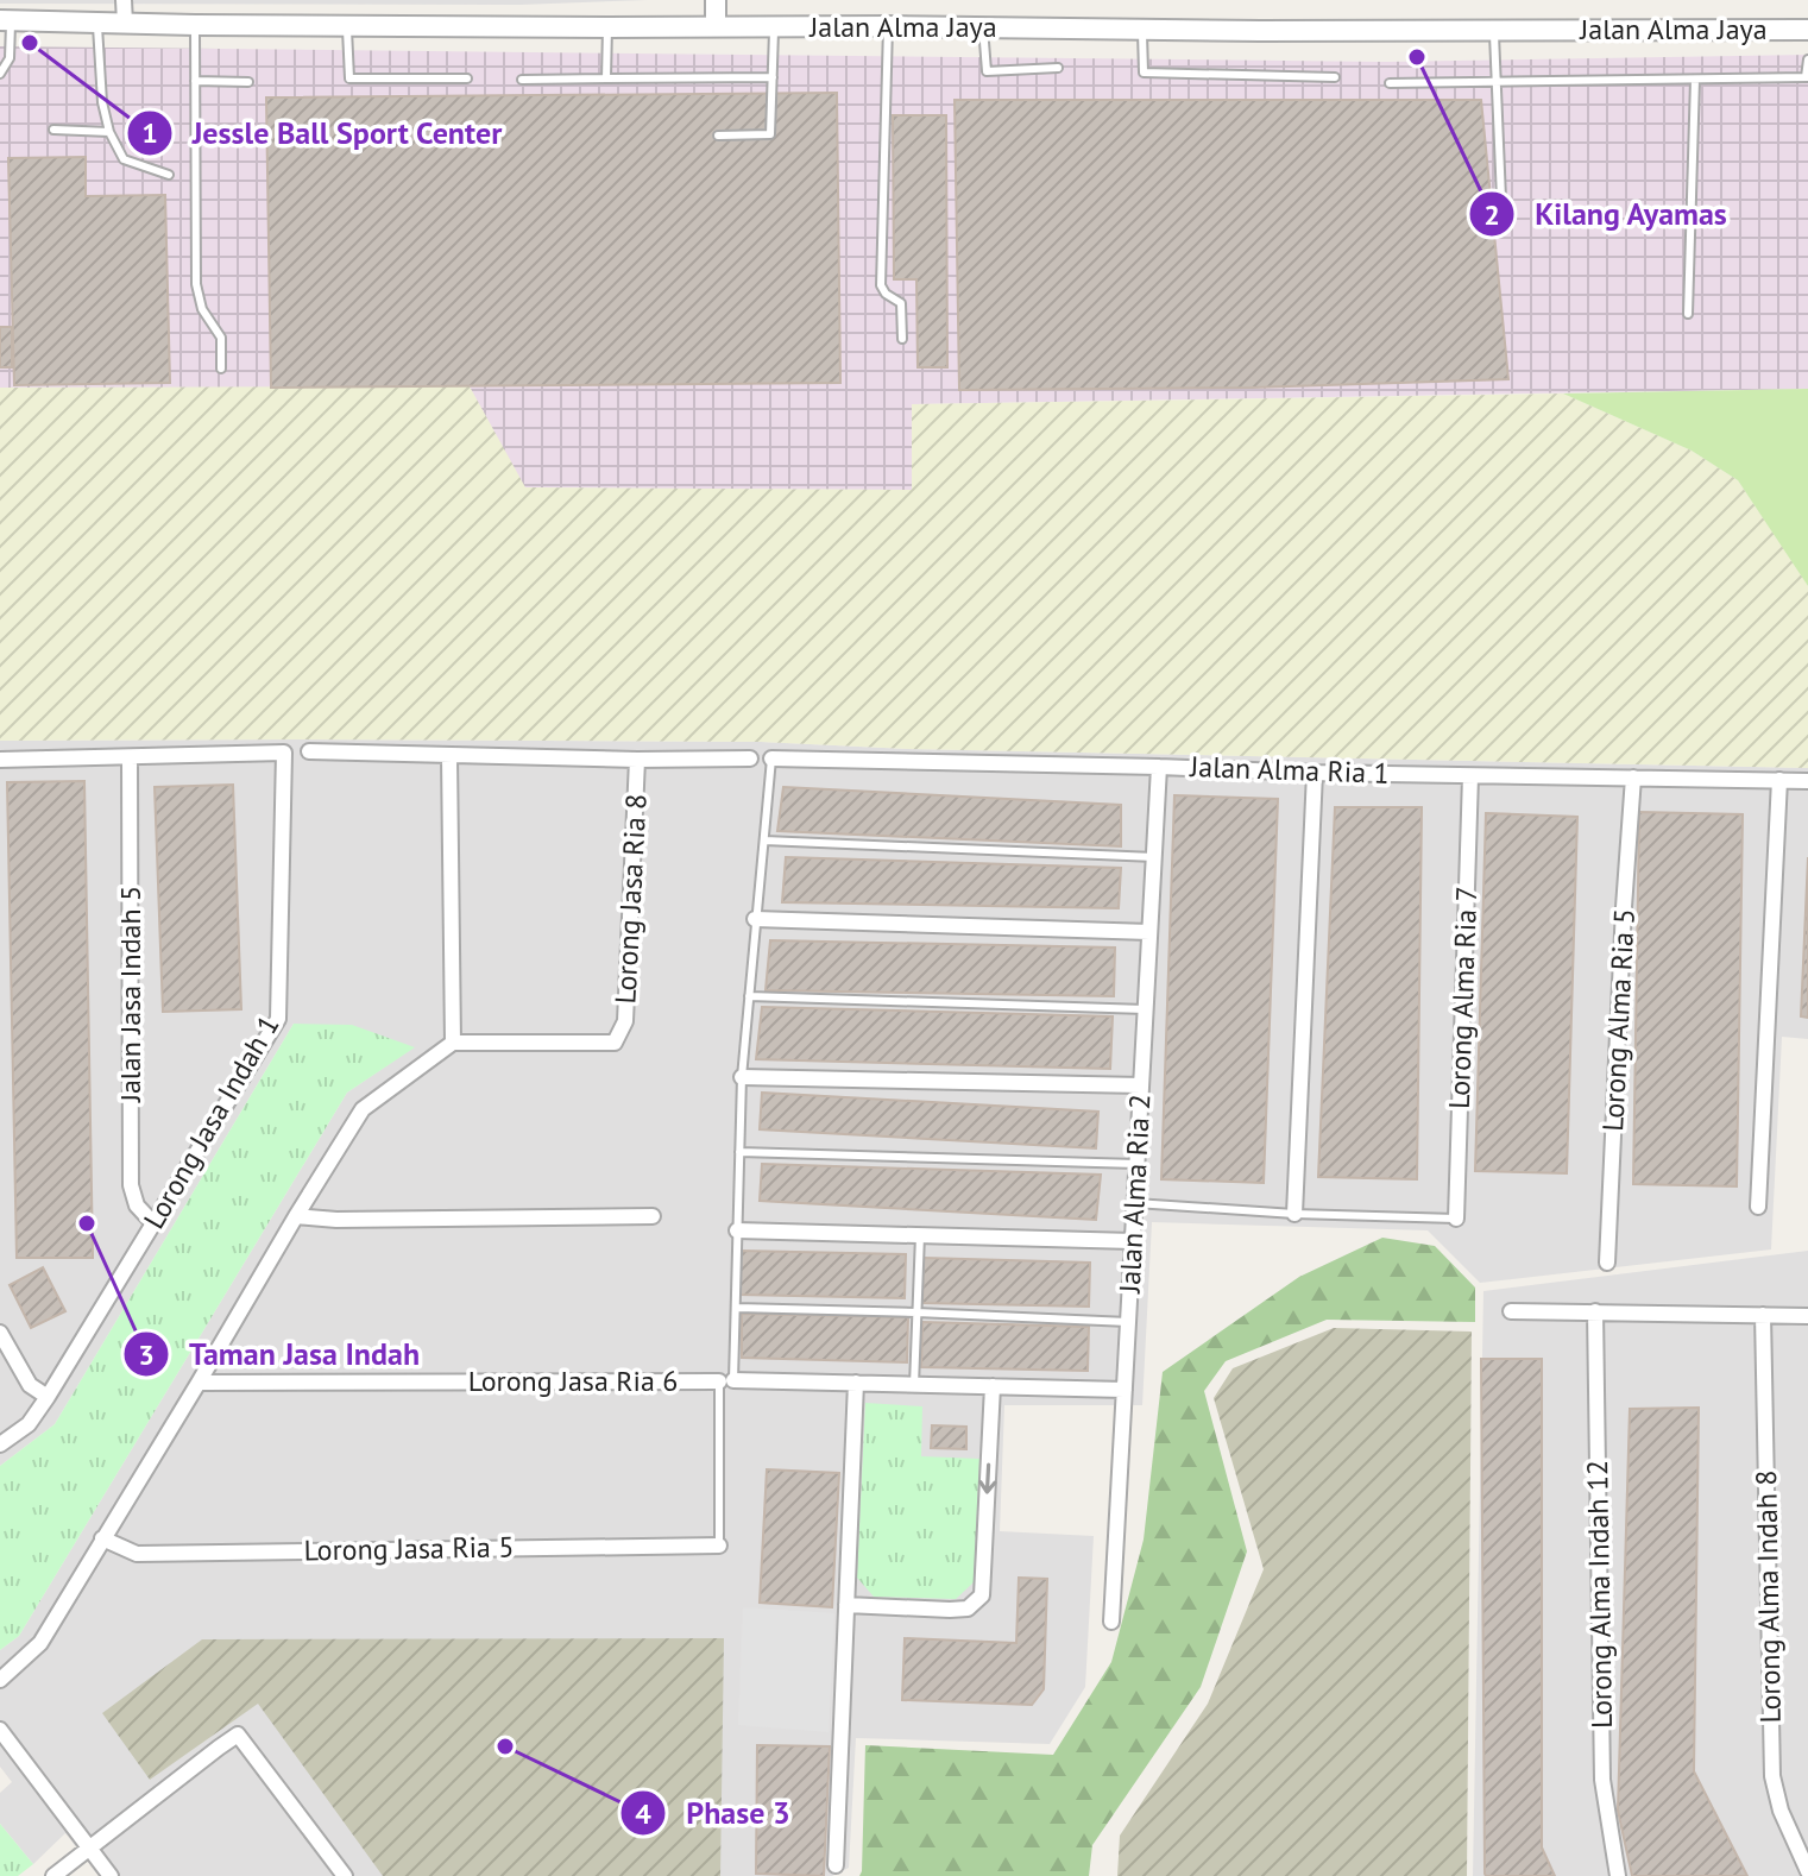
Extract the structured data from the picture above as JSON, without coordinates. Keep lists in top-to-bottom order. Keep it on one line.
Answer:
{"streets":{"street":["Jalan Alma Jaya","Jalan Alma Ria 1","Lorong Jasa Ria 8","Jalan Jasa Indah 5","Lorong Alma Ria 7","Lorong Alma Ria 5","Lorong Jasa Indah 1","Jalan Alma Ria 2","Lorong Jasa Ria 6","Lorong Jasa Ria 5","Lorong Alma Indah 12","Lorong Alma Indah 8"]},"crossings":[["Jalan Alma Ria 1","Lorong Alma Ria 7"],["Jalan Alma Ria 1","Lorong Alma Ria 5"],["Jalan Alma Ria 1","Jalan Alma Ria 2"],["Jalan Jasa Indah 5","Lorong Jasa Indah 1"],["Jalan Alma Ria 2","Lorong Jasa Ria 6"]],"places":["Jessle Ball Sport Center","Kilang Ayamas","Taman Jasa Indah","Phase 3"]}
